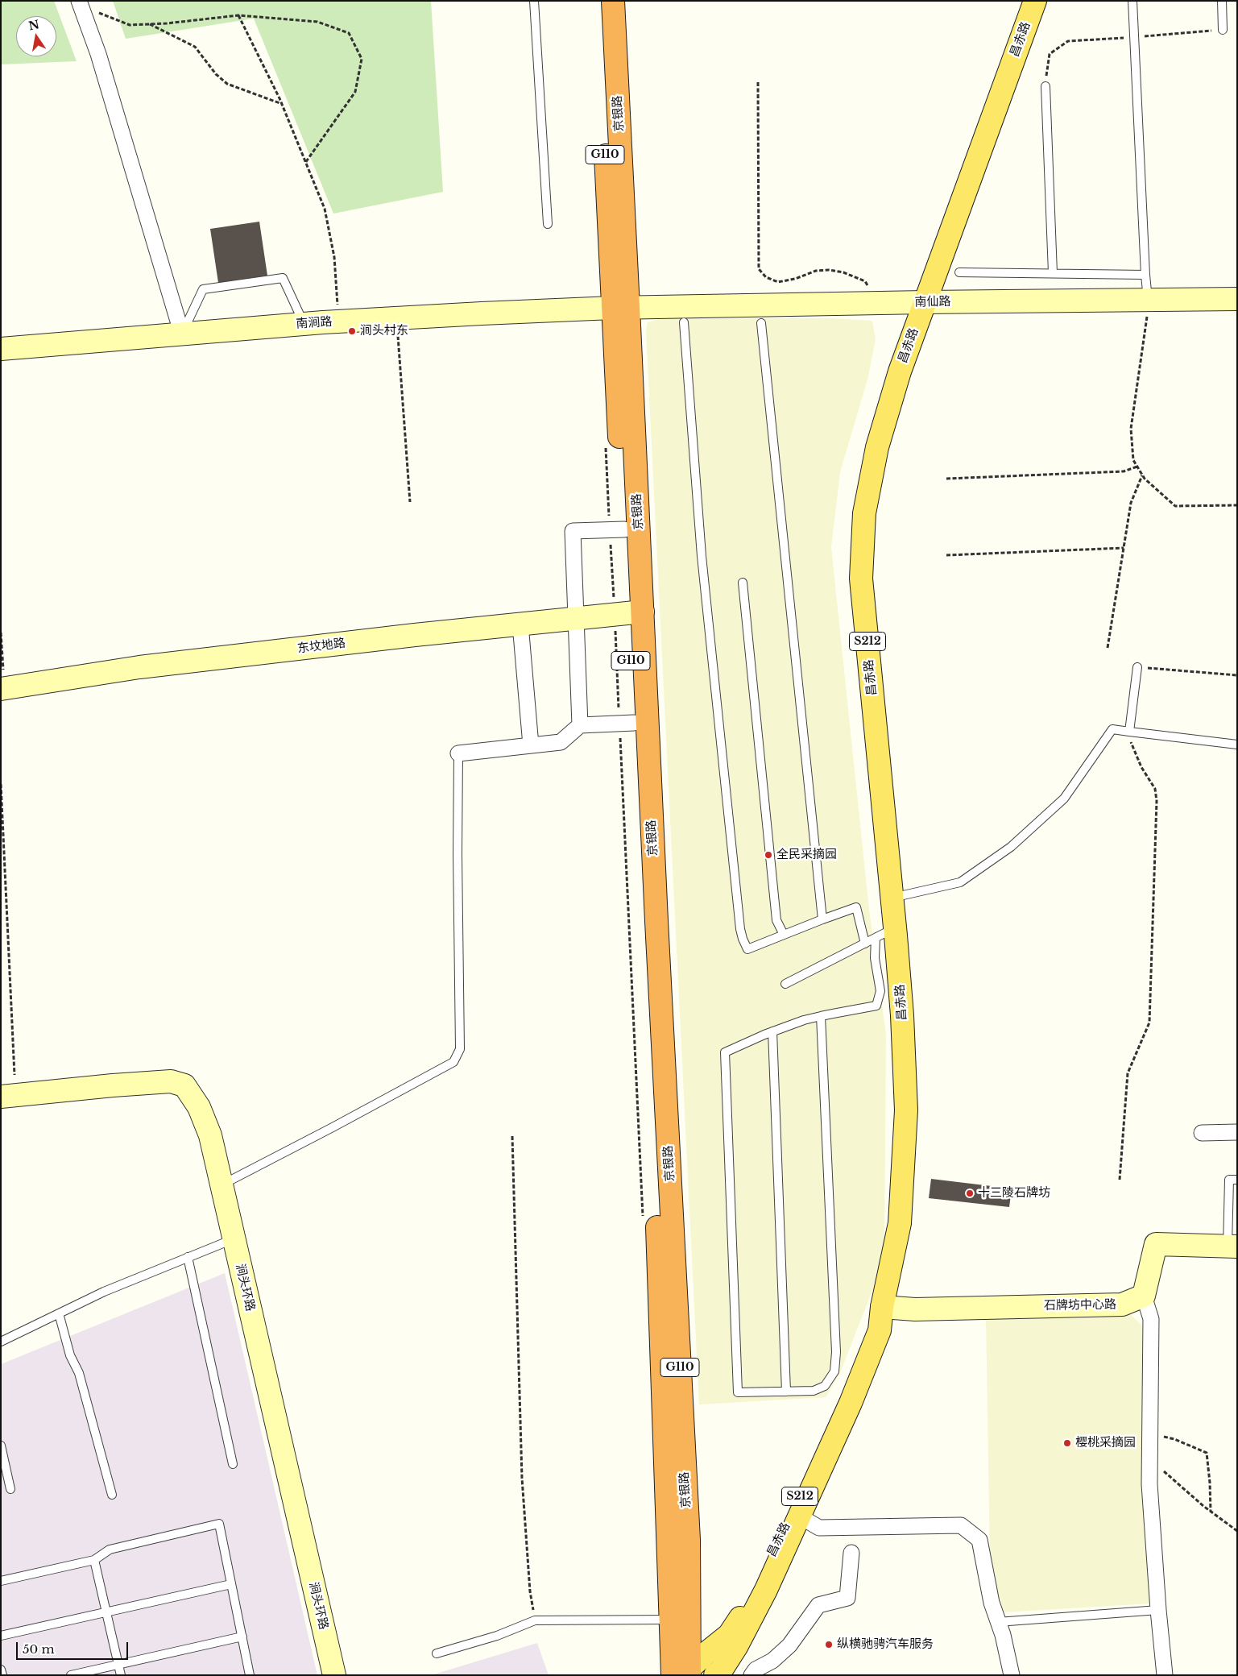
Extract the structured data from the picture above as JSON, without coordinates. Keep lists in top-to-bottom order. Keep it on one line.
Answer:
{"streets":{"highway":["京银路","G110"],"main road":["昌赤路","S212"],"street":["南仙路","南涧路","东坟地路","涧头环路","石牌坊中心路"]},"crossings":[["昌赤路","京银路"],["昌赤路","南仙路"],["昌赤路","石牌坊中心路"],["京银路","南仙路"],["京银路","南涧路"],["京银路","东坟地路"],["南仙路","南涧路"]],"places":["涧头村东","全民采摘园","十三陵石牌坊","樱桃采摘园","纵横驰骋汽车服务"],"scale_bar":"50 m","north":"top"}
